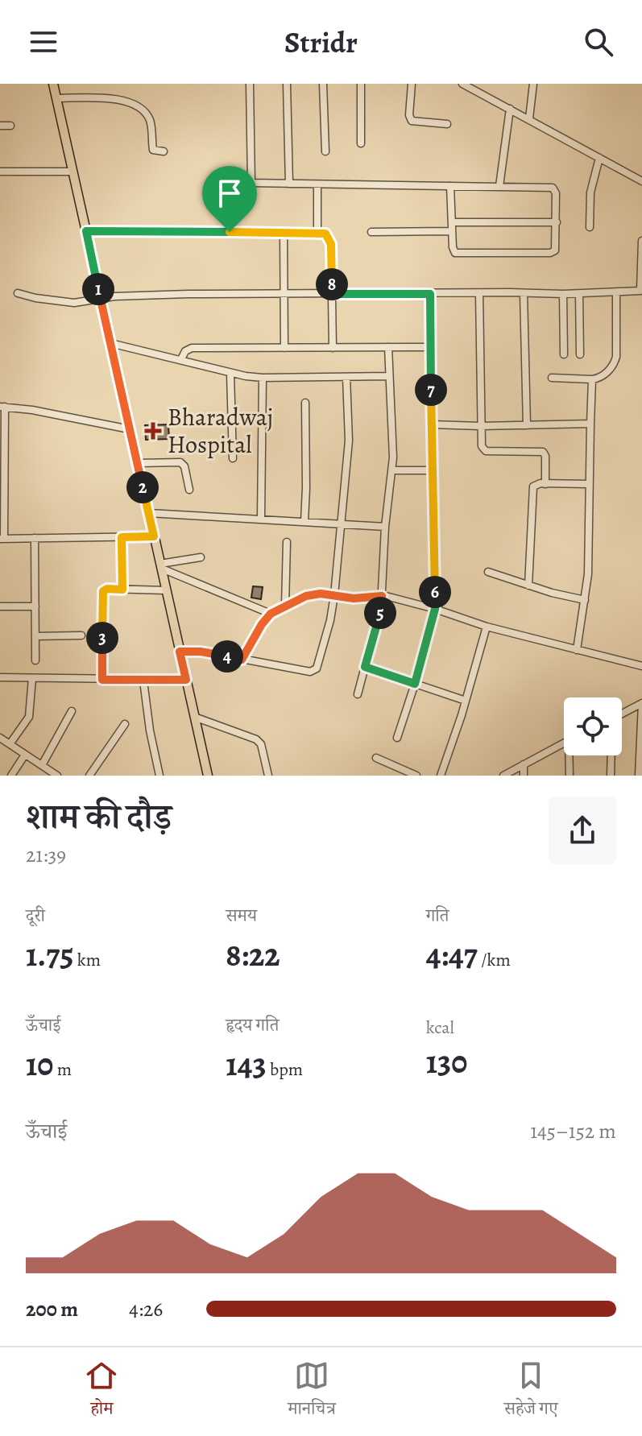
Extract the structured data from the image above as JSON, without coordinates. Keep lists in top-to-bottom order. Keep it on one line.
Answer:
{"places":{"health":["Bharadwaj Hospital"]},"page":{"header":"Stridr","pins":["8","1","7","2","6","5","3","4"],"heading":["शाम की दौड़","21:39"],"stats":[["दूरी","1.75 km"],["समय","8:22"],["गति","4:47 /km"],["ऊँचाई","10 m"],["हृदय गति","143 bpm"],["kcal","130"]],"chart":["ऊँचाई","145–152 m"],"list":[{"name":"200 m","note":"4:26"}],"tabs":["होम","मानचित्र","सहेजे गए"]}}
